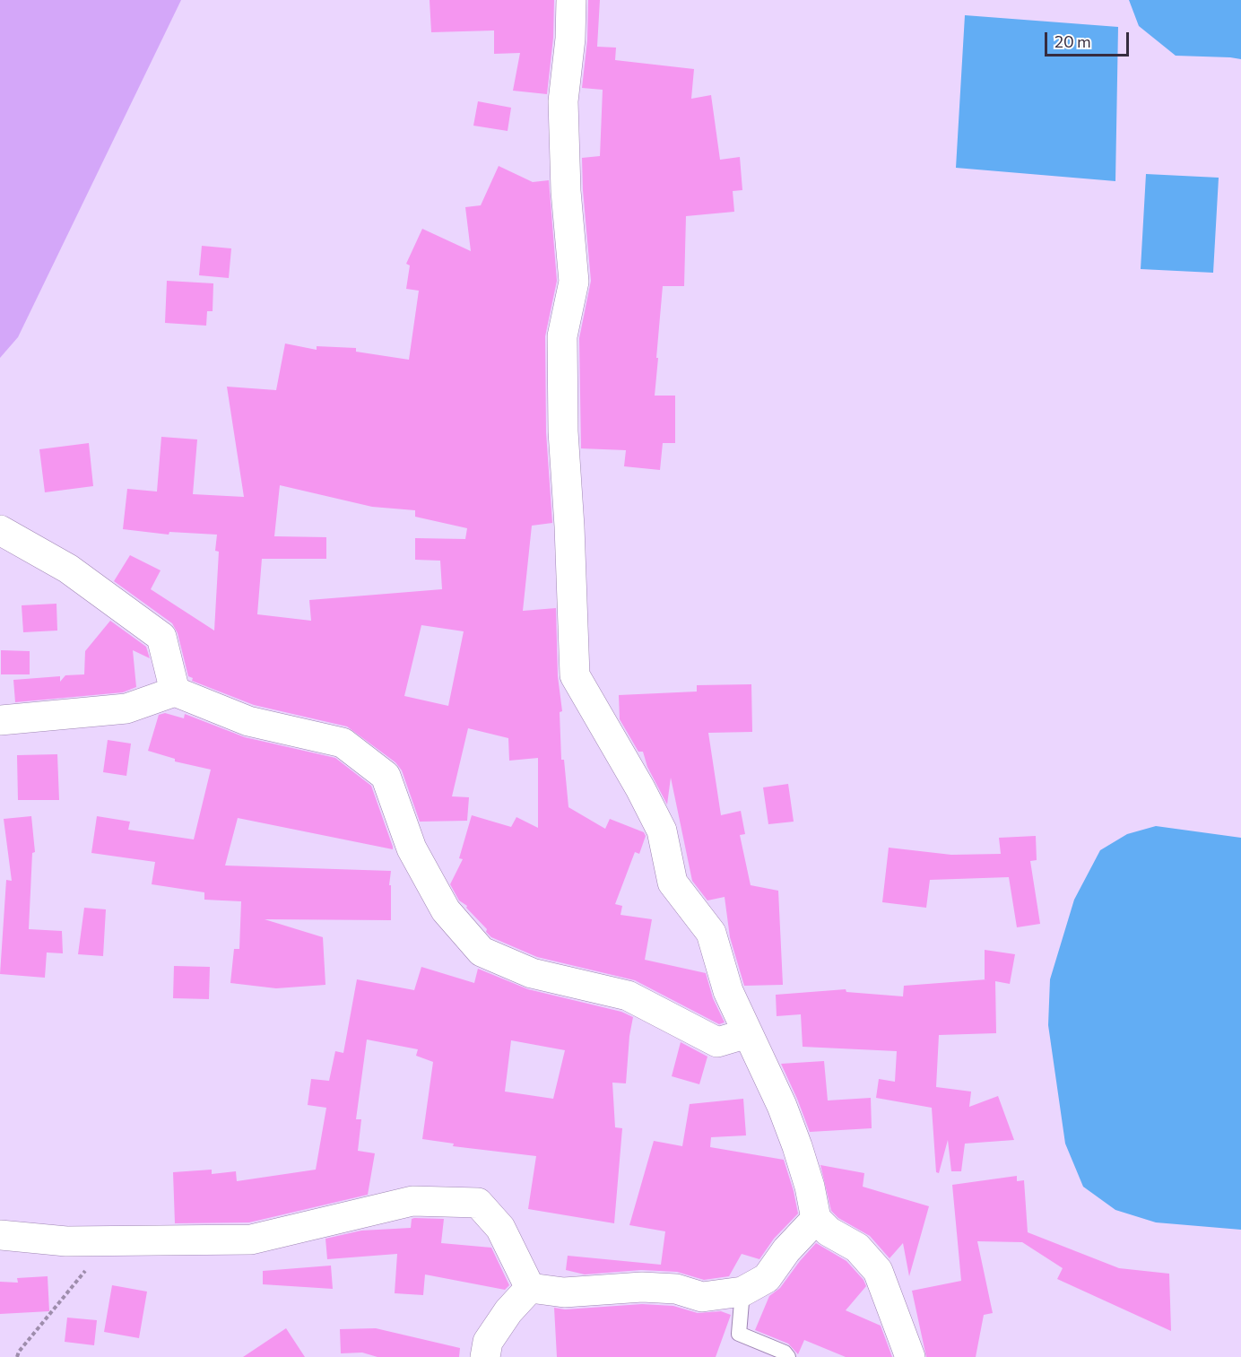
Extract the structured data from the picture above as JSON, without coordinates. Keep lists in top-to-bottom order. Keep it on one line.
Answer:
{"scale_bar":"20 m"}
